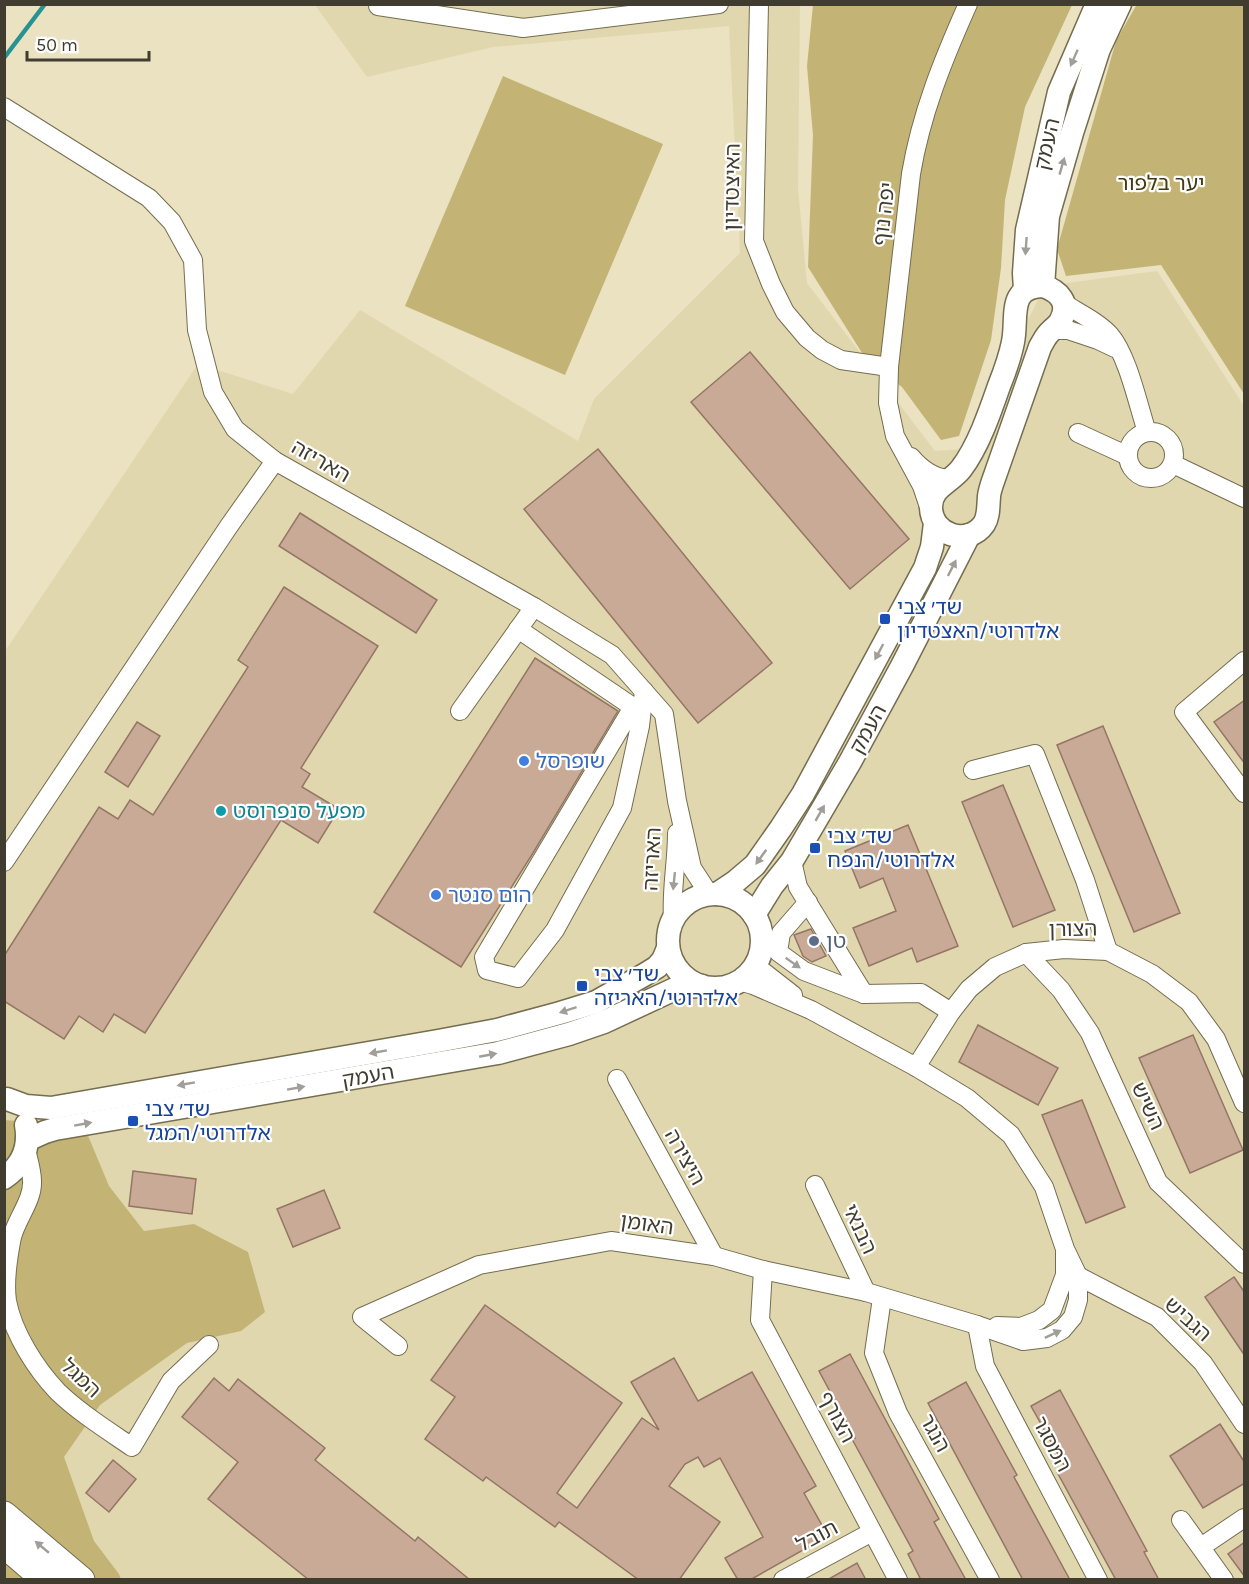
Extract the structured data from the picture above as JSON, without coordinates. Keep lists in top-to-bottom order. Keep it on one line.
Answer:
{"streets":{"main road":["העמק"],"street":["האיצטדיון","יפה נוף","האריזה","הצורן","השיש","היצירה","האומן","הבנאי","הגביש","המגל","הצורף","הנגר","המסגר","תובל"]},"crossings":[["העמק","יפה נוף"],["העמק","האריזה"],["העמק","המגל"],["האיצטדיון","יפה נוף"],["הצורן","השיש"],["היצירה","האומן"],["האומן","הבנאי"],["האומן","הצורף"],["האומן","הנגר"],["האומן","המסגר"],["הבנאי","הנגר"],["הצורף","תובל"]],"parks":["יער בלפור"],"places":{"transit":["שד׳ צבי אלדרוטי/האצטדיון","שד׳ צבי אלדרוטי/הנפח","שד׳ צבי אלדרוטי/האריזה","שד׳ צבי אלדרוטי/המגל"],"other":["שופרסל","מפעל סנפרוסט","הום סנטר","טן"]},"scale_bar":"50 m"}
